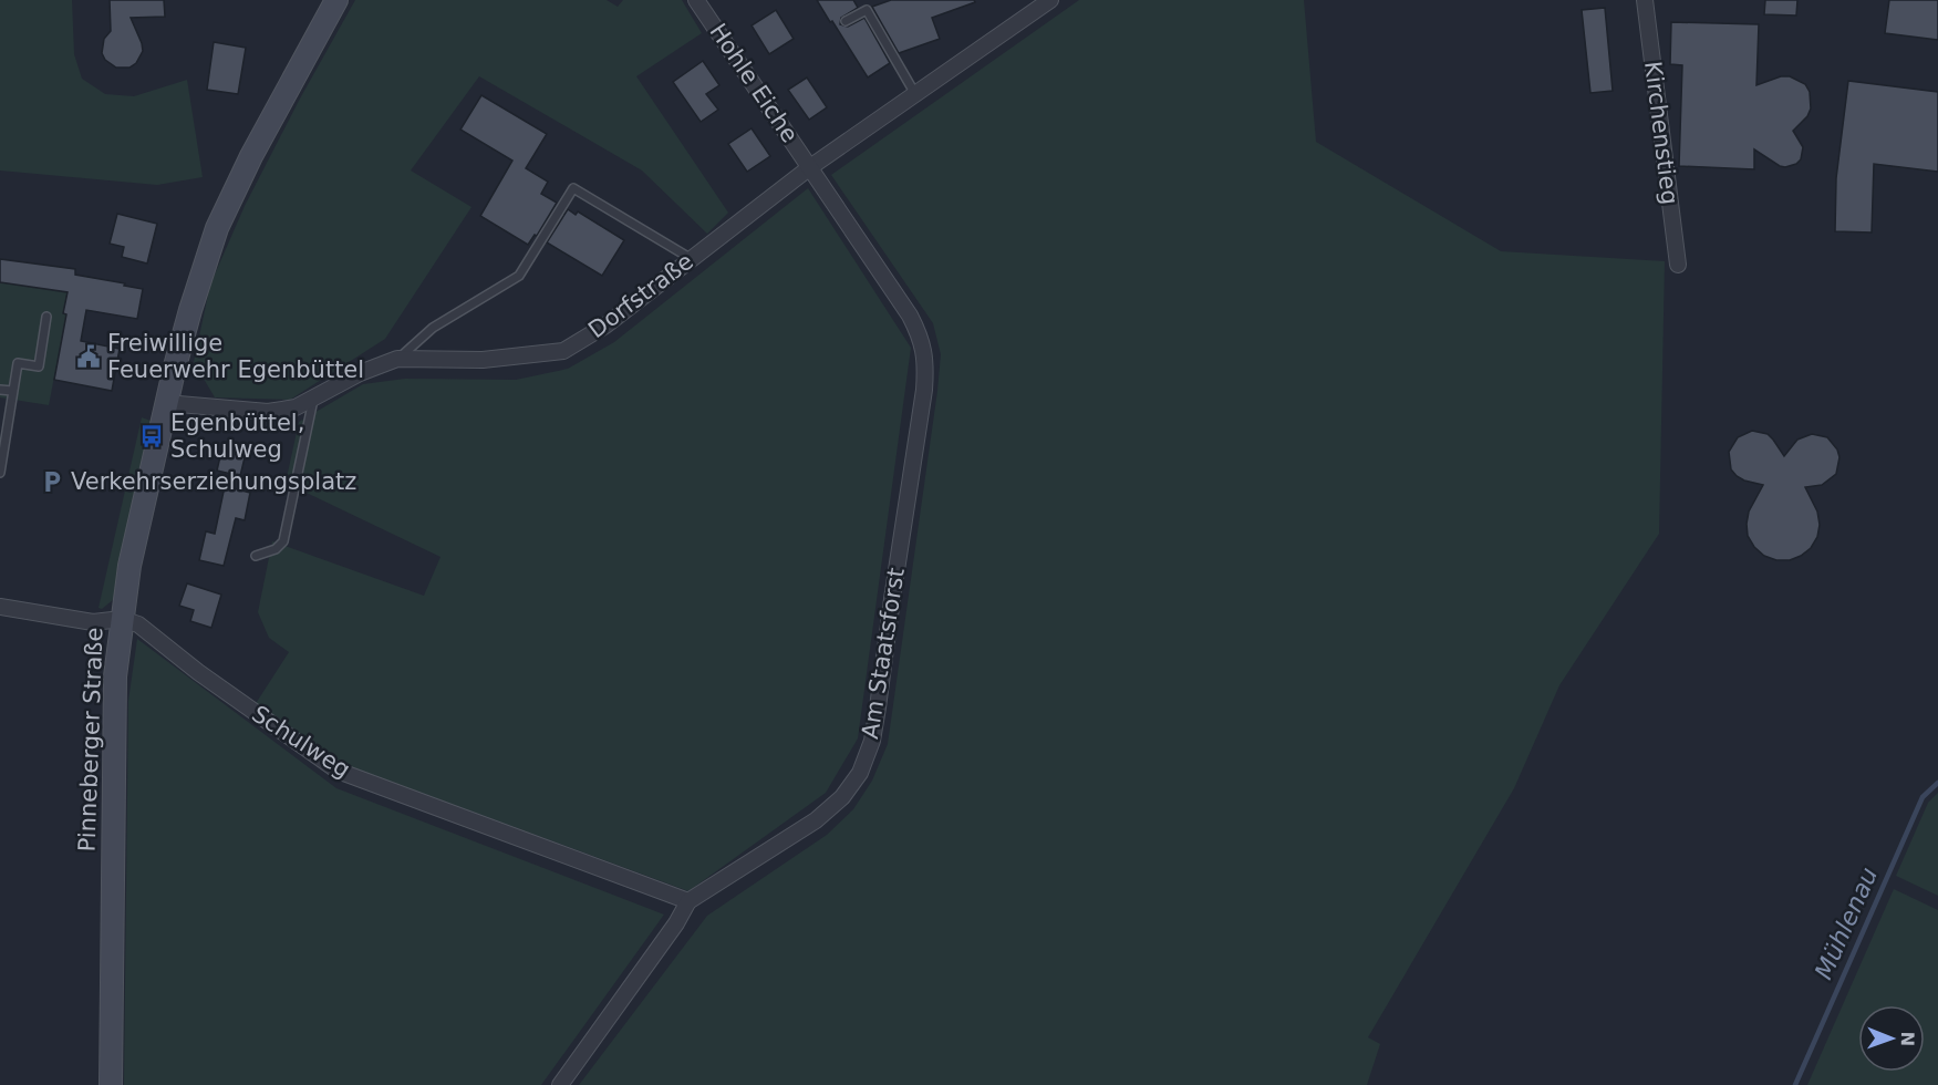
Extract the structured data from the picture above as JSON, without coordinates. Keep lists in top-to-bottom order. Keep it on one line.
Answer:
{"streets":{"main road":["Pinneberger Straße"],"street":["Hohle Eiche","Kirchenstieg","Dorfstraße","Am Staatsforst","Schulweg"]},"crossings":[["Hohle Eiche","Dorfstraße"],["Hohle Eiche","Am Staatsforst"],["Dorfstraße","Am Staatsforst"],["Dorfstraße","Pinneberger Straße"],["Am Staatsforst","Schulweg"],["Pinneberger Straße","Schulweg"]],"water":["Mühlenau"],"places":{"public building":["Freiwillige Feuerwehr Egenbüttel"],"bus stop":["Egenbüttel, Schulweg"],"parking":["Verkehrserziehungsplatz"]},"north":"right"}
